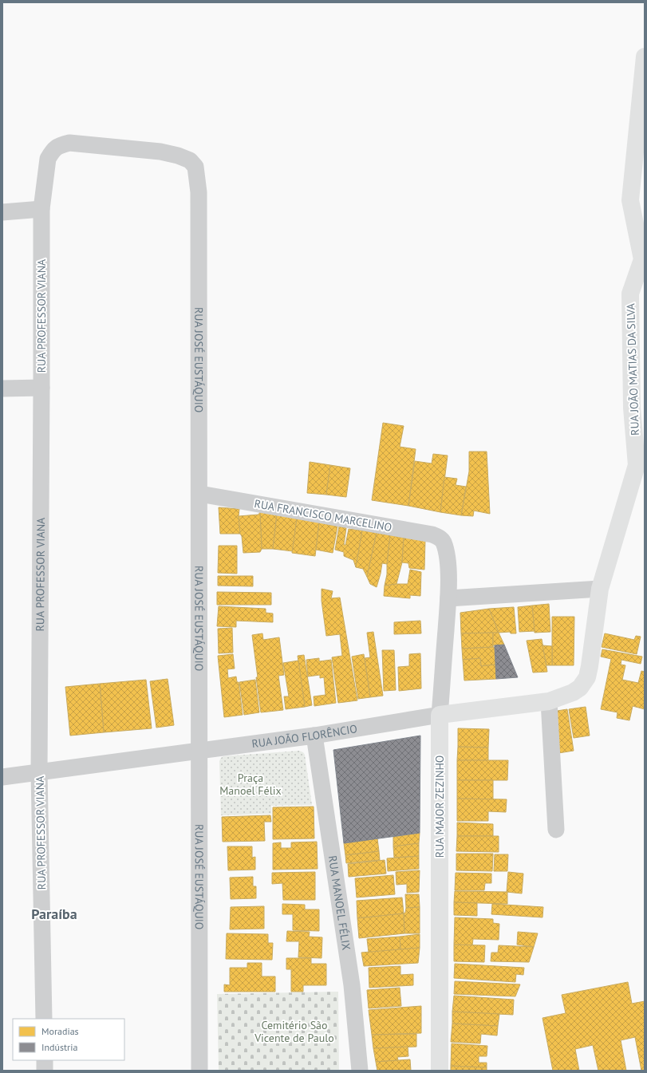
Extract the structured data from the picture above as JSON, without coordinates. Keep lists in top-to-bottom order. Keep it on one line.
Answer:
{"streets":{"street":["RUA PROFESSOR VIANA","RUA JOSÉ EUSTÁQUIO","RUA JOÃO MATIAS DA SILVA","RUA FRANCISCO MARCELINO","RUA JOÃO FLORÊNCIO","RUA MAJOR ZEZINHO","RUA MANOEL FÉLIX"]},"crossings":[["RUA PROFESSOR VIANA","RUA JOSÉ EUSTÁQUIO"],["RUA PROFESSOR VIANA","RUA JOÃO FLORÊNCIO"],["RUA JOSÉ EUSTÁQUIO","RUA FRANCISCO MARCELINO"],["RUA JOSÉ EUSTÁQUIO","RUA JOÃO FLORÊNCIO"],["RUA JOÃO MATIAS DA SILVA","RUA JOÃO FLORÊNCIO"],["RUA FRANCISCO MARCELINO","RUA MAJOR ZEZINHO"],["RUA JOÃO FLORÊNCIO","RUA MAJOR ZEZINHO"],["RUA JOÃO FLORÊNCIO","RUA MANOEL FÉLIX"]],"districts":["Paraíba"],"parks":["Praça Manoel Félix","Cemitério São Vicente de Paulo"],"legend":["Moradias","Indústria"]}
